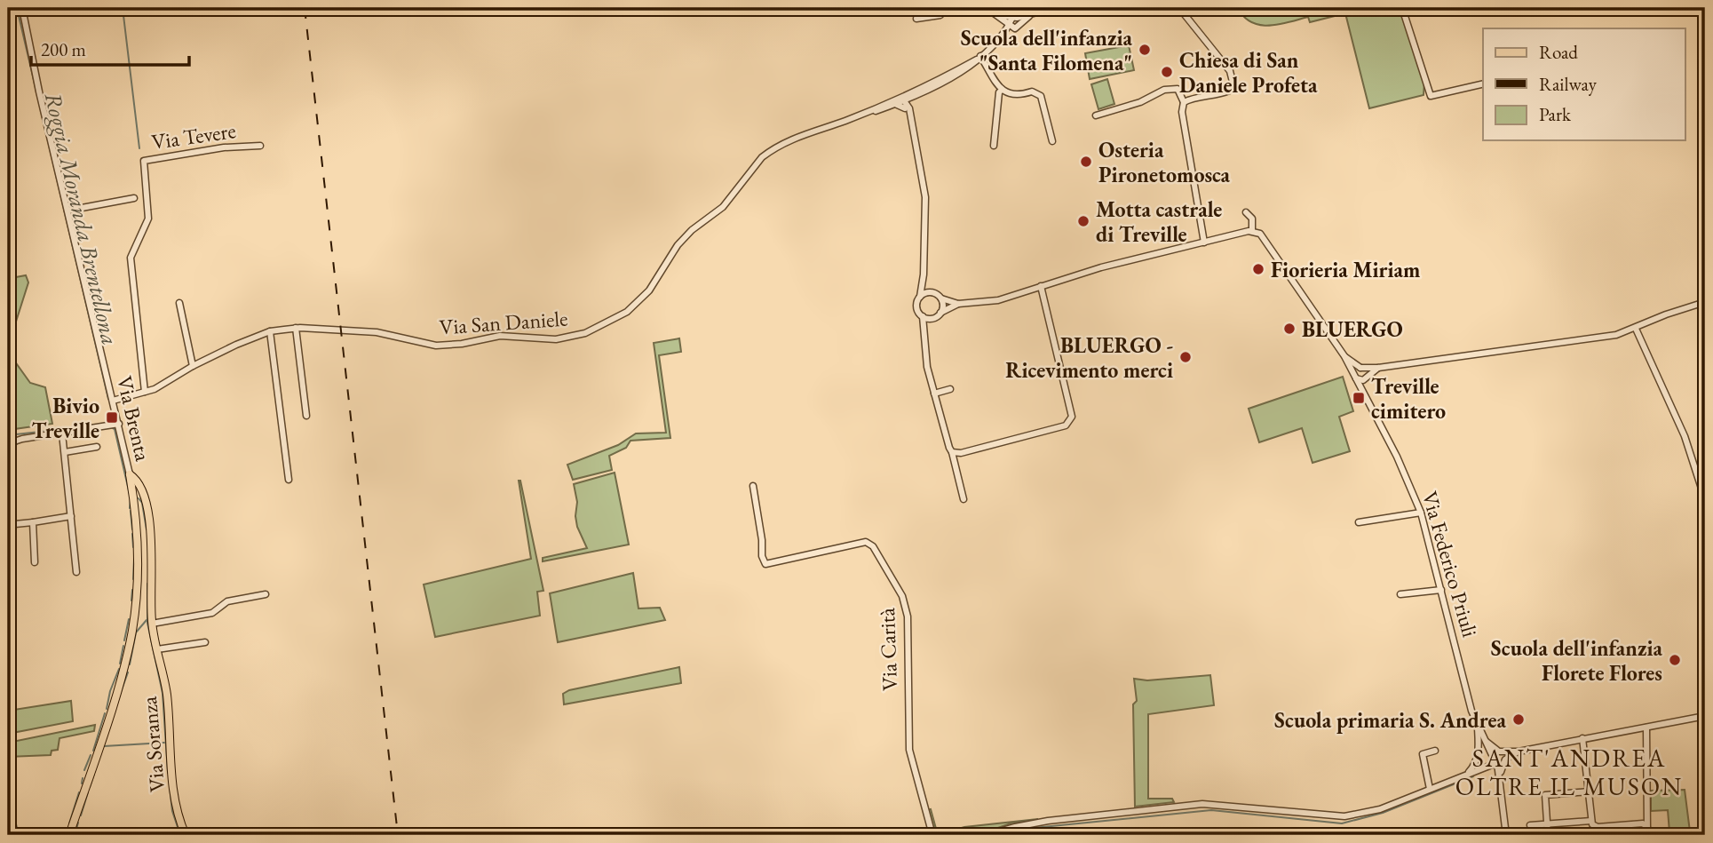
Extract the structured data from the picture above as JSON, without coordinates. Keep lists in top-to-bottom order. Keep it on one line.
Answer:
{"streets":{"main road":["Via Brenta","Via Soranza"],"street":["Via Tevere","Via San Daniele","Via Federico Priuli","Via Carità"]},"crossings":[["Via Brenta","Via Soranza"]],"districts":["SANT'ANDREA OLTRE IL MUSON"],"water":["Roggia Moranda Brentellona"],"places":{"other":["Scuola dell'infanzia \"Santa Filomena\"","Chiesa di San Daniele Profeta","Osteria Pironetomosca","Motta castrale di Treville","Fiorieria Miriam","BLUERGO","BLUERGO - Ricevimento merci","Scuola dell'infanzia Florete Flores","Scuola primaria S. Andrea"],"transit":["Treville cimitero","Bivio Treville"]},"legend":["Road","Railway","Park"],"scale_bar":"200 m"}
